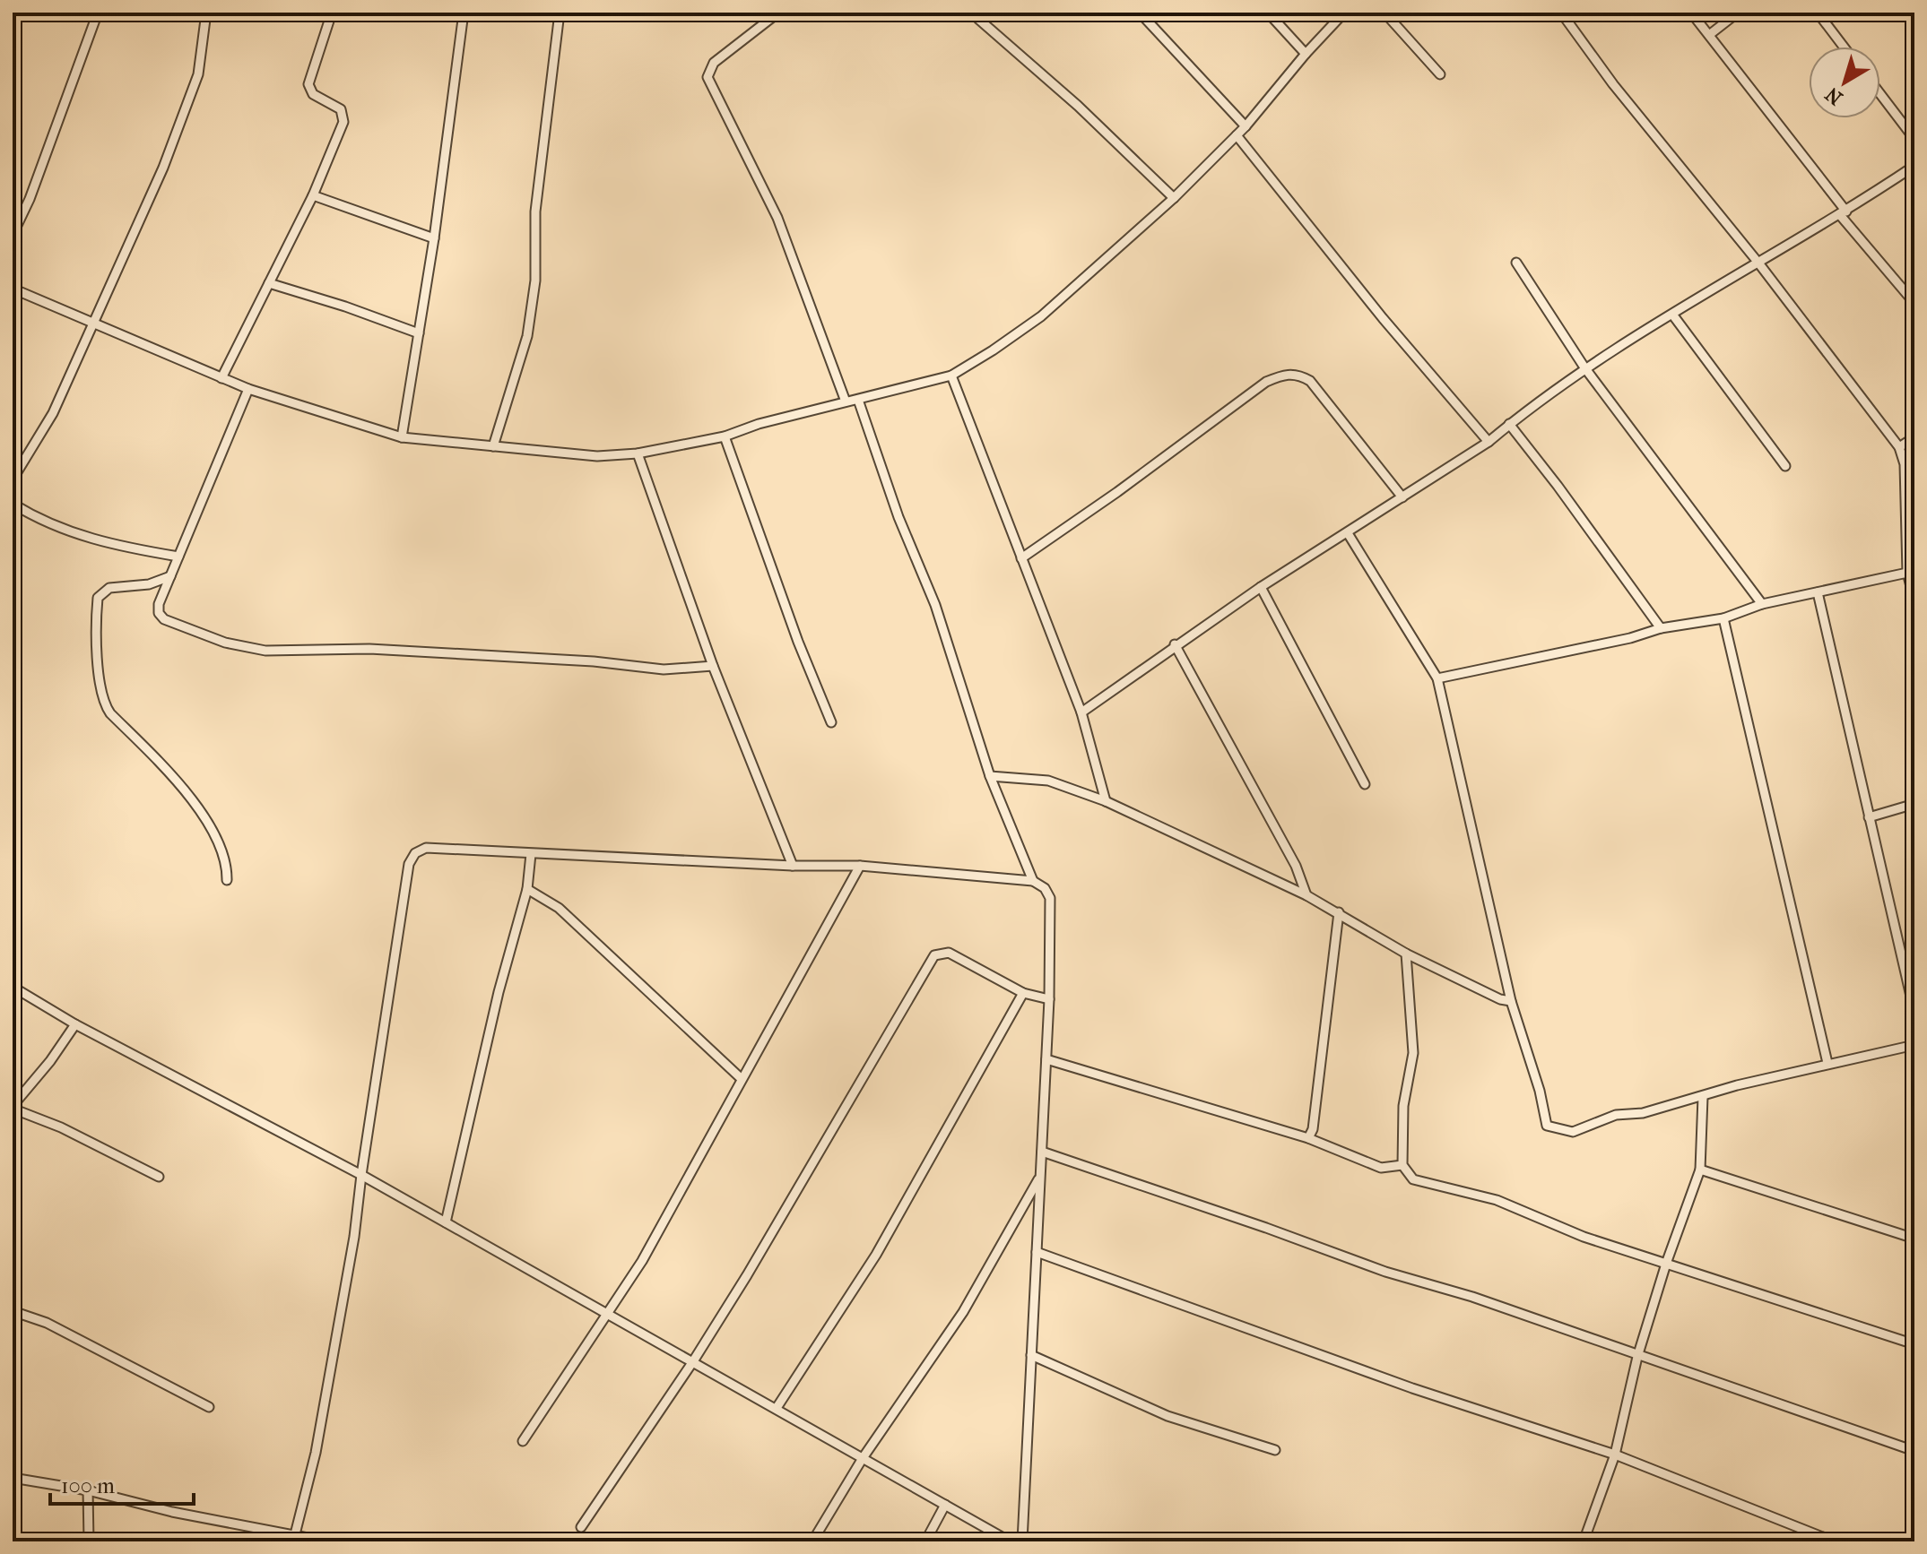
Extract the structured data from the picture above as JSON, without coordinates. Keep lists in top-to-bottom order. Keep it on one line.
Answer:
{"scale_bar":"100 m","north":"bottom left"}
